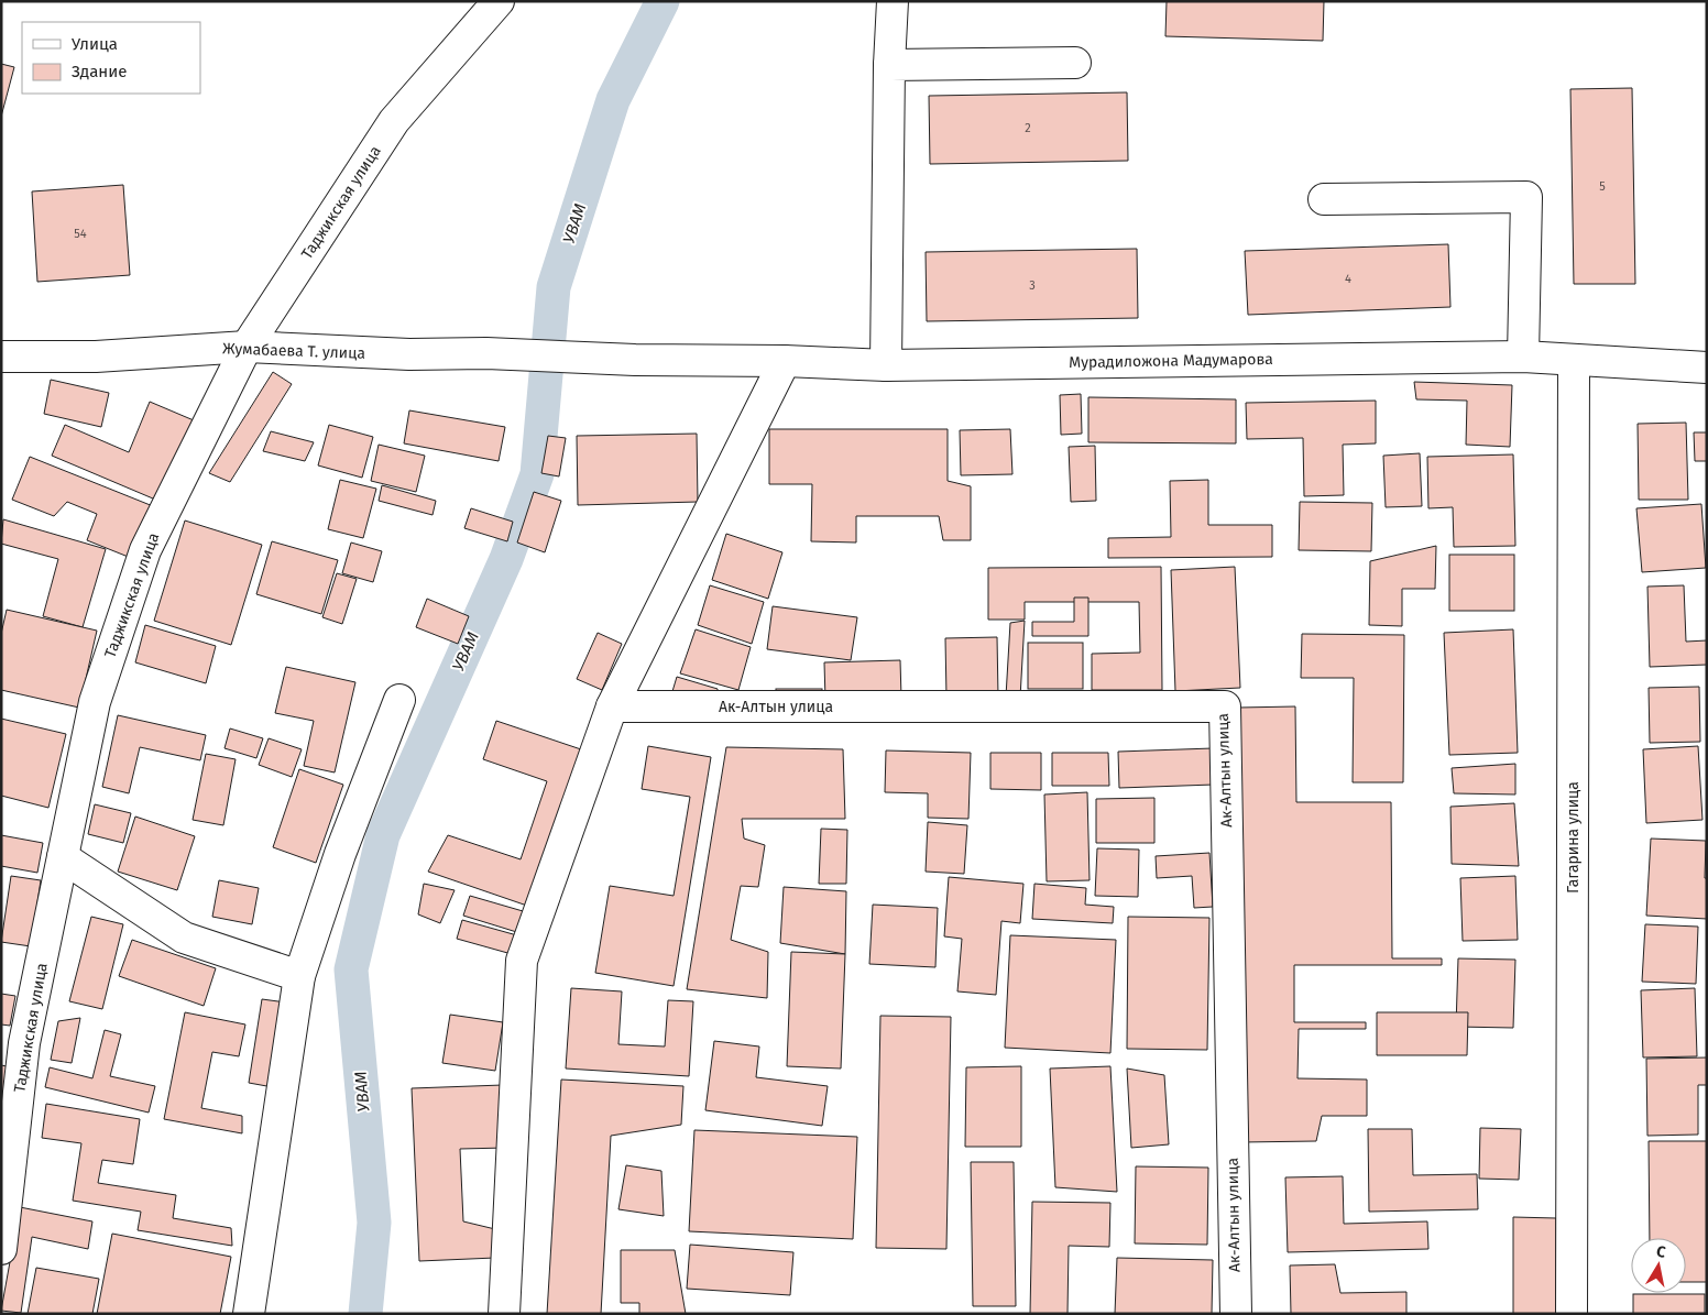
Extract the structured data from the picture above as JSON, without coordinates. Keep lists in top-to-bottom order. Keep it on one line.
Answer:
{"streets":{"street":["Таджикская улица","Жумабаева Т. улица","Мурадиложона Мадумарова","Ак-Алтын улица","Гагарина улица"]},"crossings":[["Таджикская улица","Жумабаева Т. улица"],["Жумабаева Т. улица","Мурадиложона Мадумарова"],["Мурадиложона Мадумарова","Гагарина улица"]],"water":["УВАМ"],"house_numbers":["2","5","54","4","3"],"legend":["Улица","Здание"],"north":"top"}
